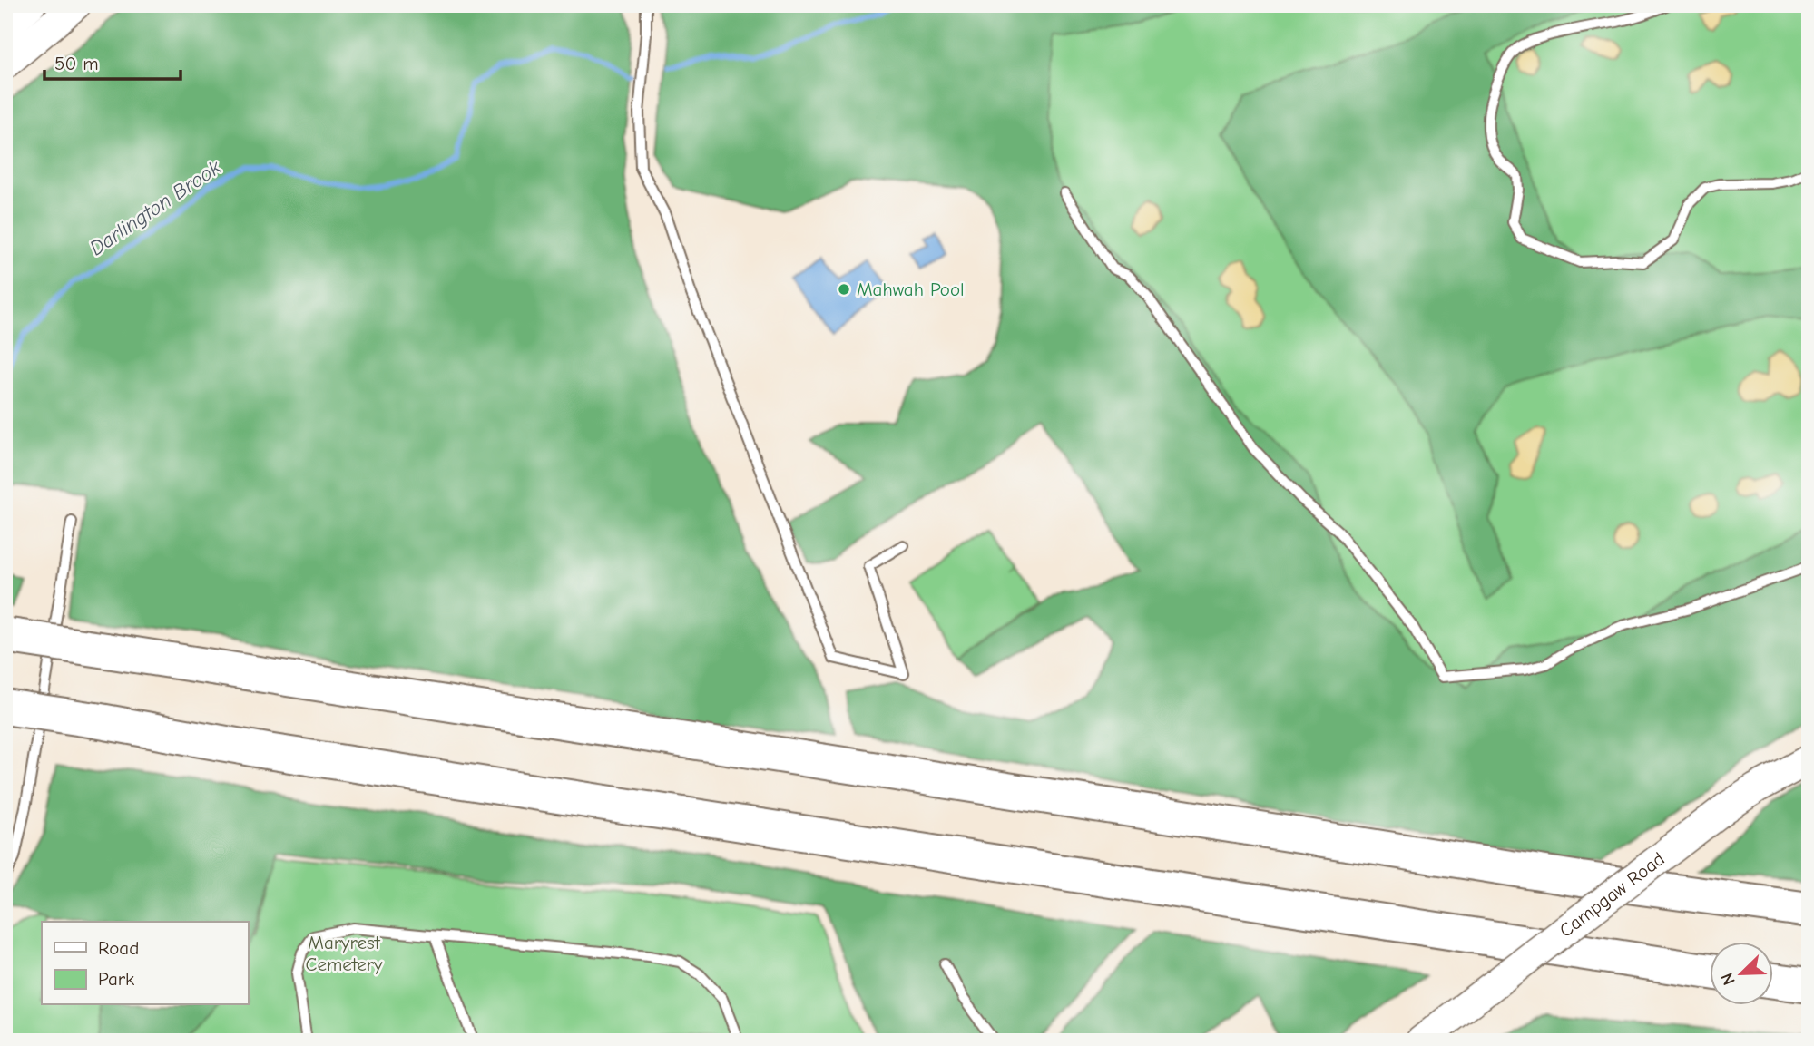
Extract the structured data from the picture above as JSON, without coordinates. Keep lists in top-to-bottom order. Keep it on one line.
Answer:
{"streets":{"main road":["Campgaw Road"]},"water":["Darlington Brook"],"parks":["Maryrest Cemetery"],"places":["Mahwah Pool"],"legend":["Road","Park"],"scale_bar":"50 m","north":"bottom left"}
